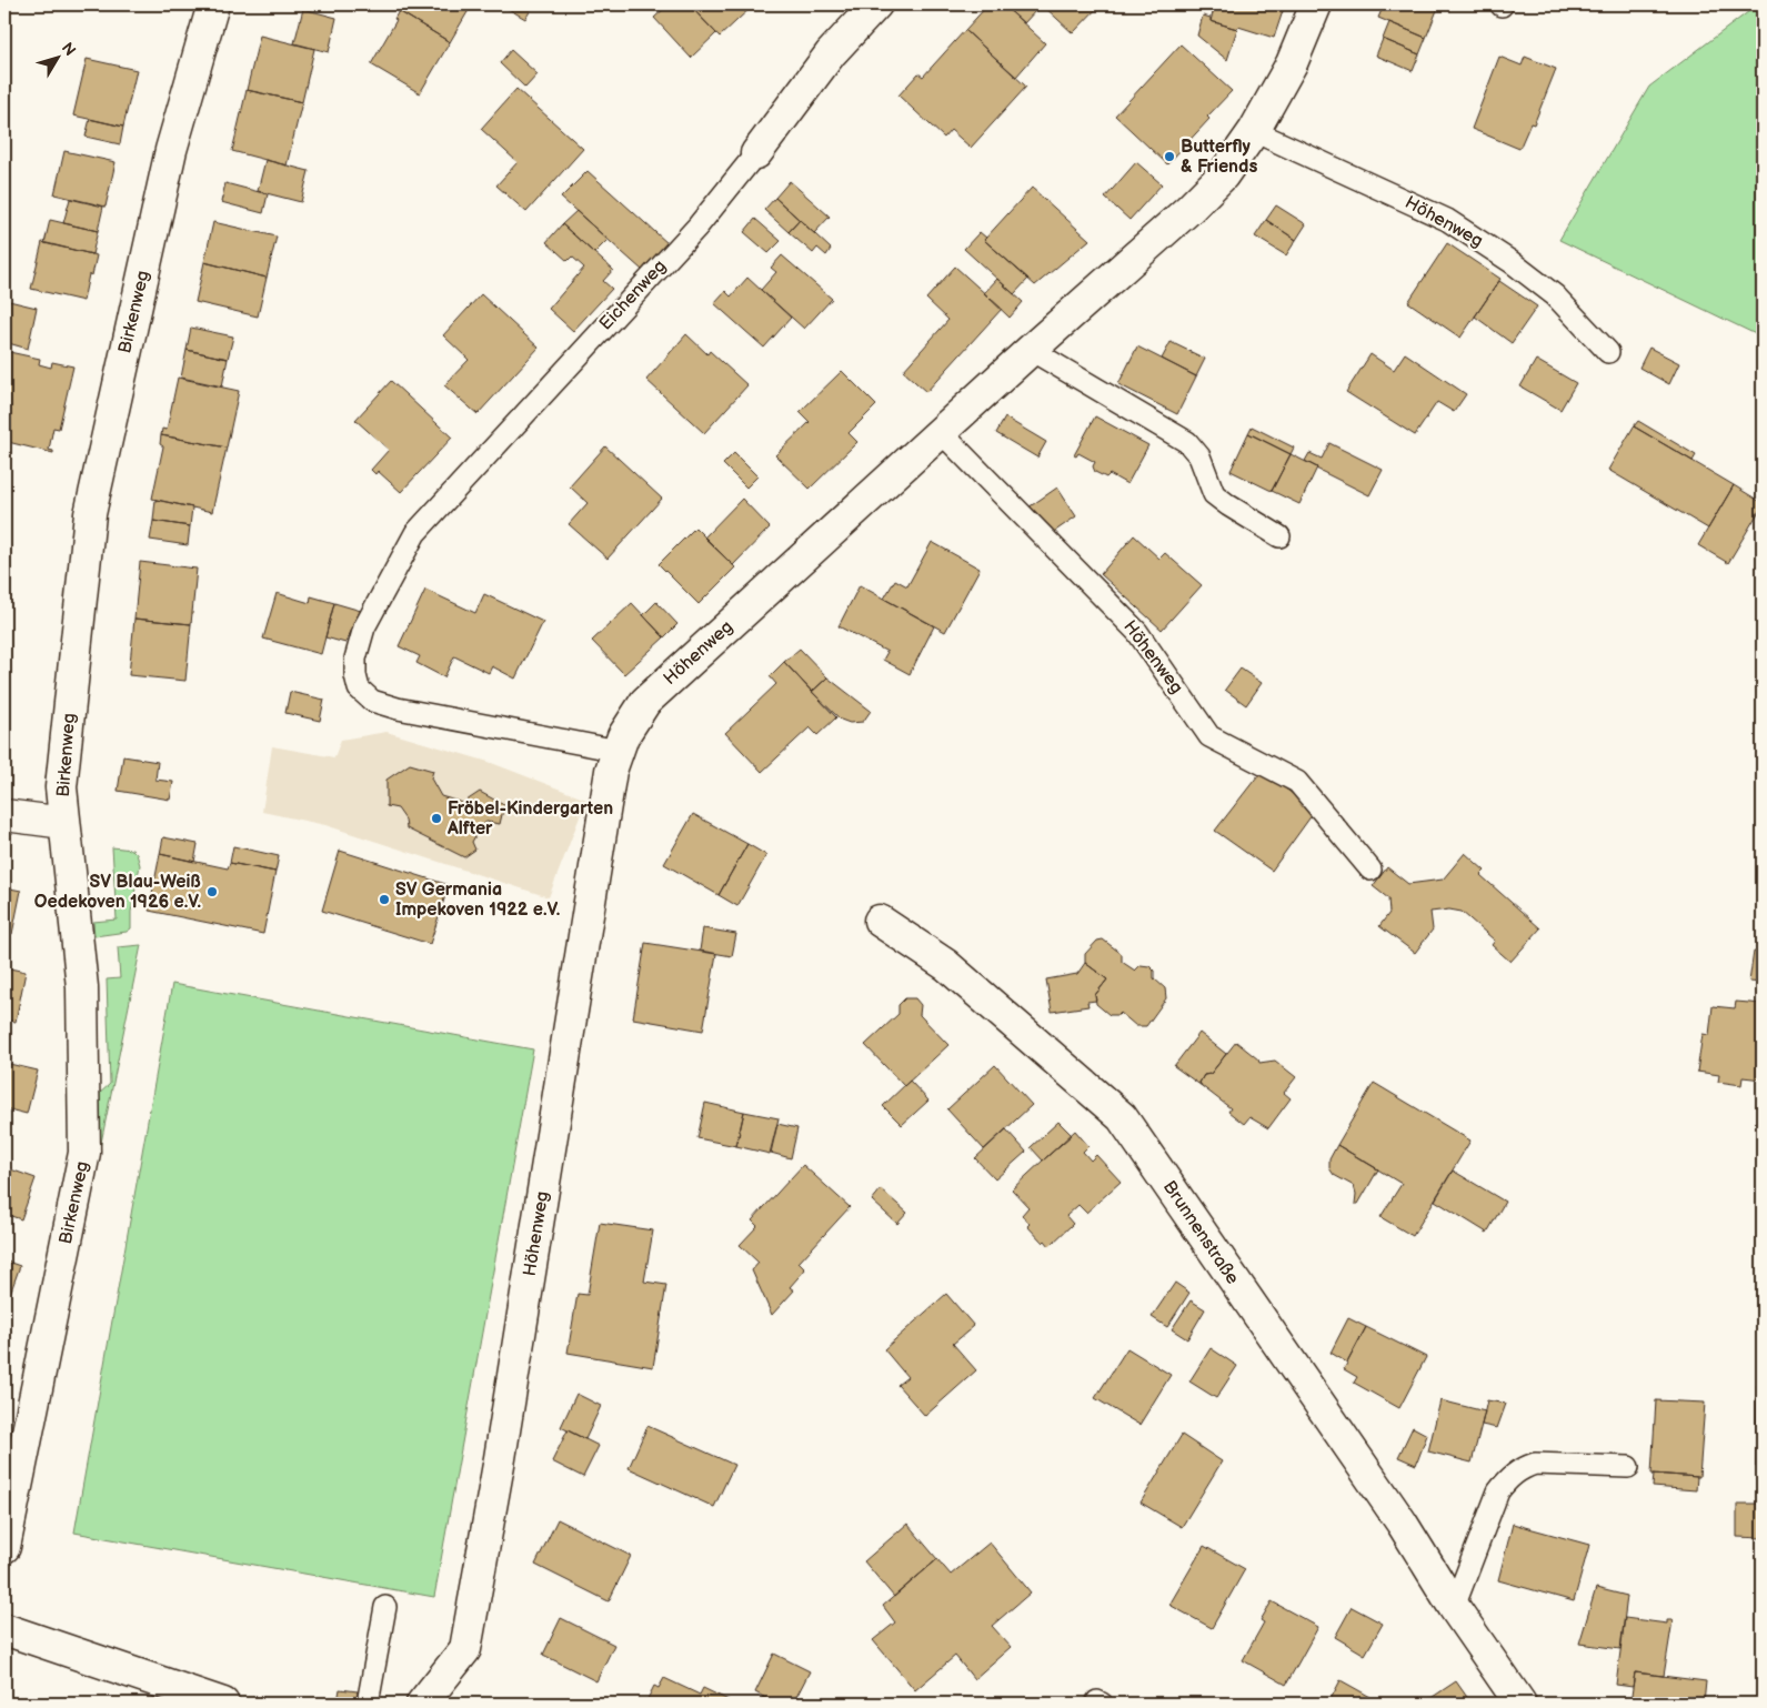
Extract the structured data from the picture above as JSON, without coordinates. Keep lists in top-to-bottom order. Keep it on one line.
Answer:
{"streets":{"street":["Höhenweg","Eichenweg","Birkenweg","Brunnenstraße"]},"crossings":[["Höhenweg","Eichenweg"]],"places":["Butterfly & Friends","Fröbel-Kindergarten Alfter","SV Blau-Weiß Oedekoven 1926 e.V.","SV Germania Impekoven 1922 e.V."],"north":"top right"}
